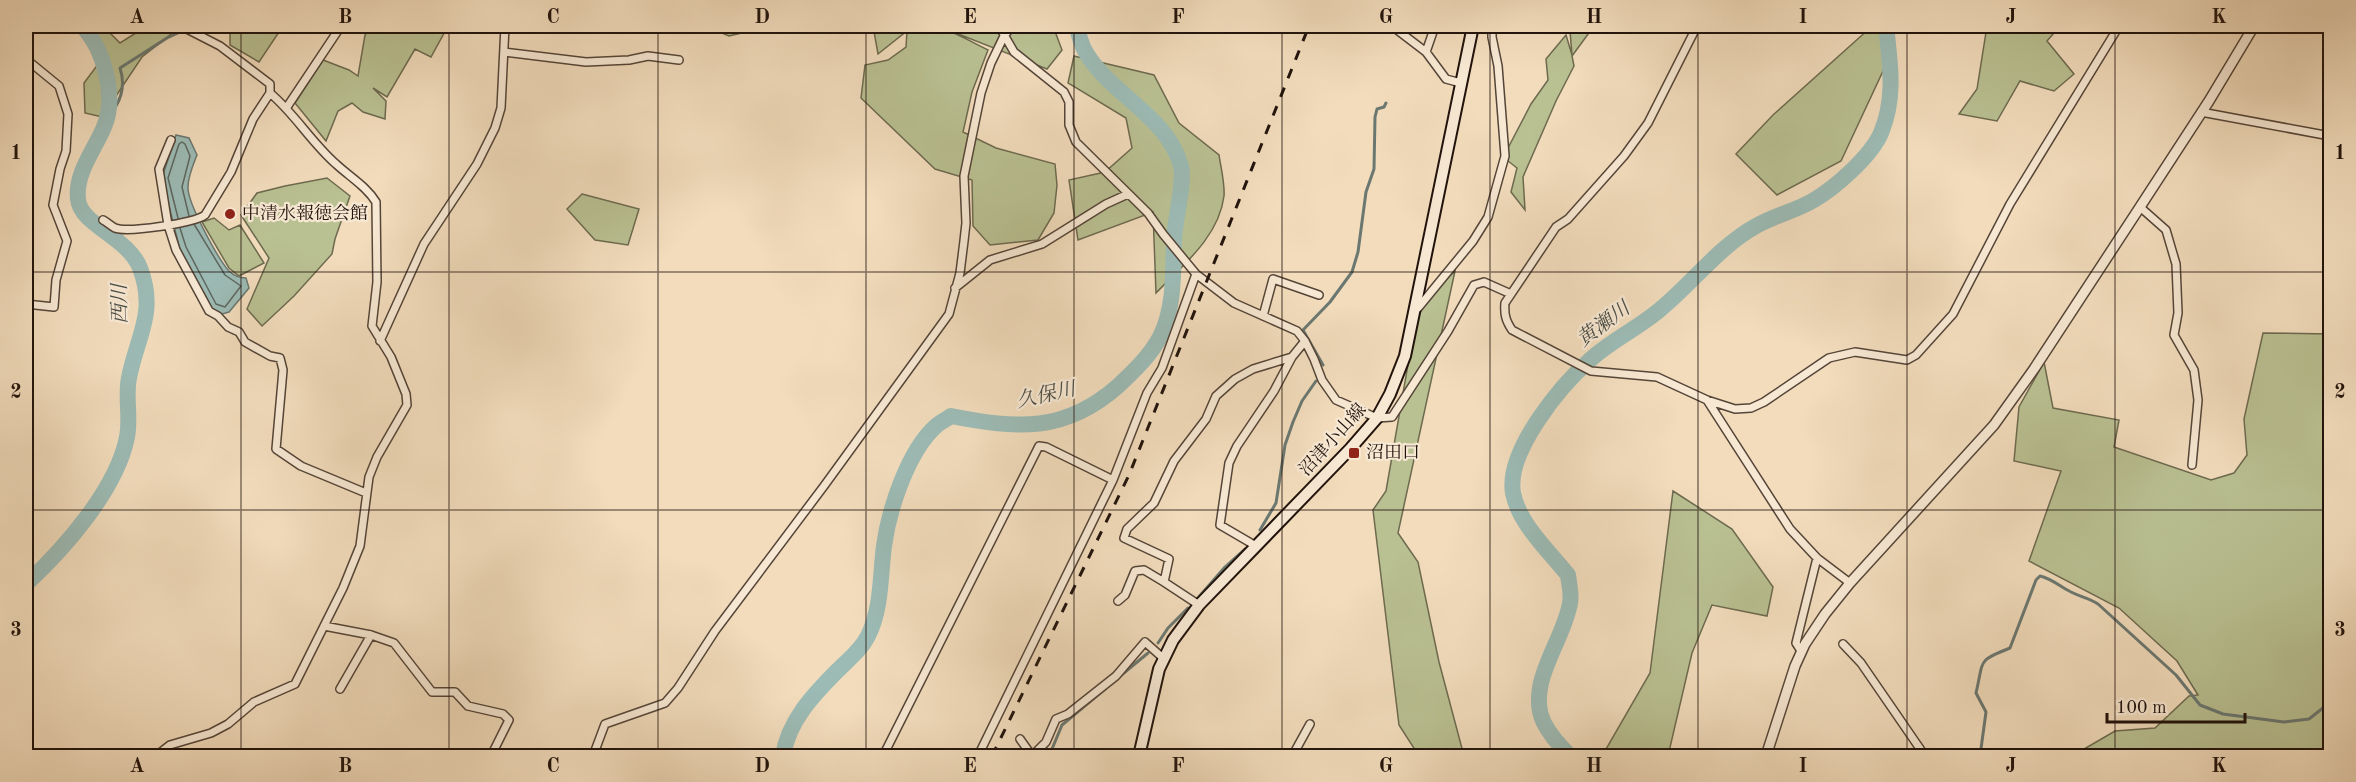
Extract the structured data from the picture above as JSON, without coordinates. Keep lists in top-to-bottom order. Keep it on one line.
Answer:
{"streets":{"main road":["沼津小山線"]},"water":["西川","黄瀬川","久保川"],"places":{"other":["中清水報徳会館"],"transit":["沼田口"]},"scale_bar":"100 m","grid":{"columns":["A","B","C","D","E","F","G","H","I","J","K"],"rows":["1","2","3"]}}
